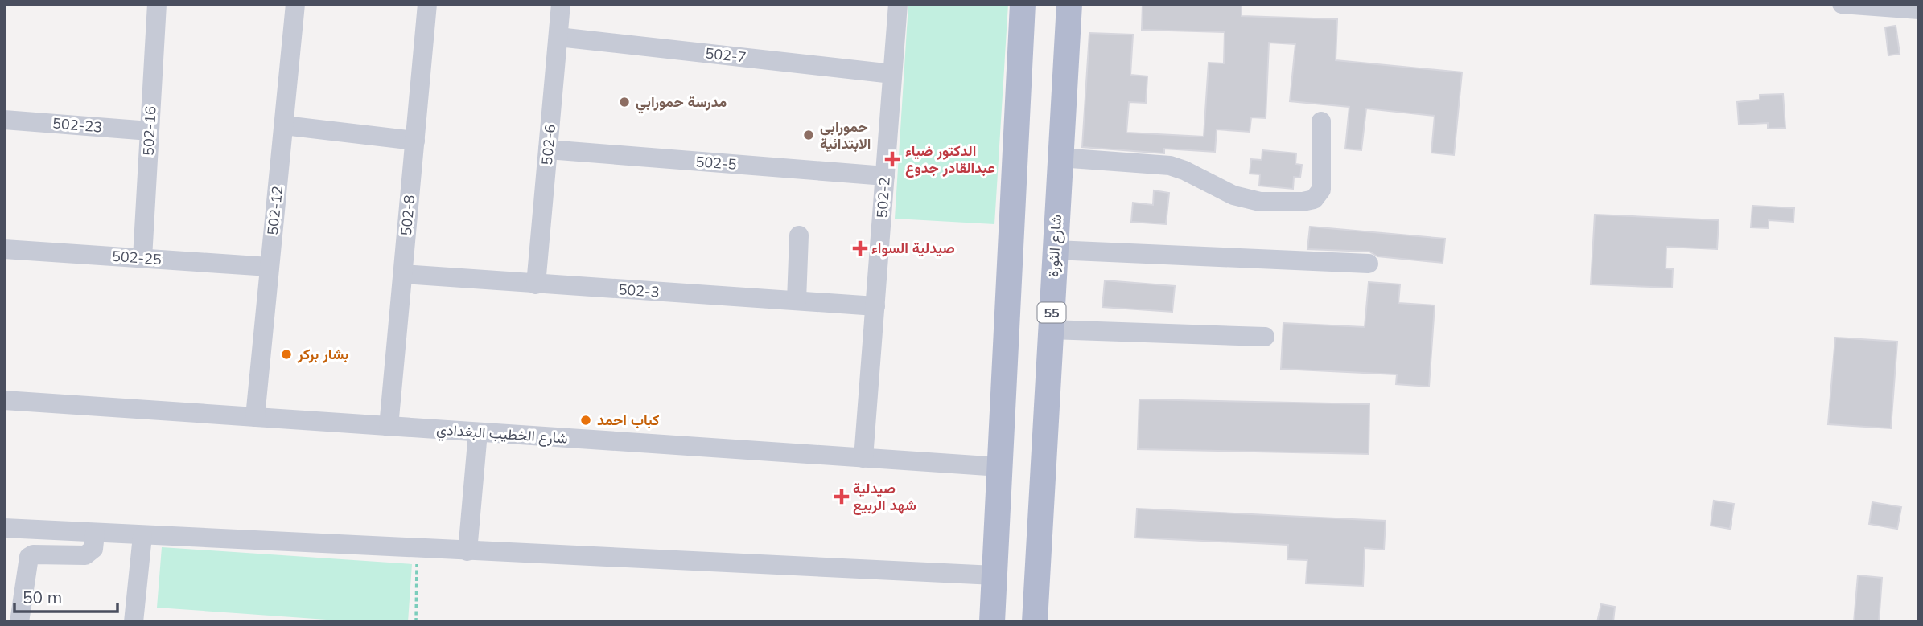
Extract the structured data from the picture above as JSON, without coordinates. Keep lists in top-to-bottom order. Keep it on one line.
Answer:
{"streets":{"main road":["شارع الثورة","55"],"street":["502-7","502-23","502-16","502-6","502-5","502-2","502-12","502-8","502-25","502-3","شارع الخطيب البغدادي"]},"crossings":[["502-7","502-6"],["502-7","502-2"],["502-23","502-16"],["502-16","502-25"],["502-6","502-5"],["502-6","502-3"],["502-5","502-2"],["502-2","502-3"],["502-2","شارع الخطيب البغدادي"],["502-12","502-25"],["502-12","شارع الخطيب البغدادي"],["502-8","502-3"],["502-8","شارع الخطيب البغدادي"]],"places":{"other":["مدرسة حمورابي","حمورابي الابتدائية","بشار بركر","كباب احمد"],"health":["الدكتور ضياء عبدالقادر جدوع","صيدلية السواء","صيدلية شهد الربيع"]},"scale_bar":"50 m"}
